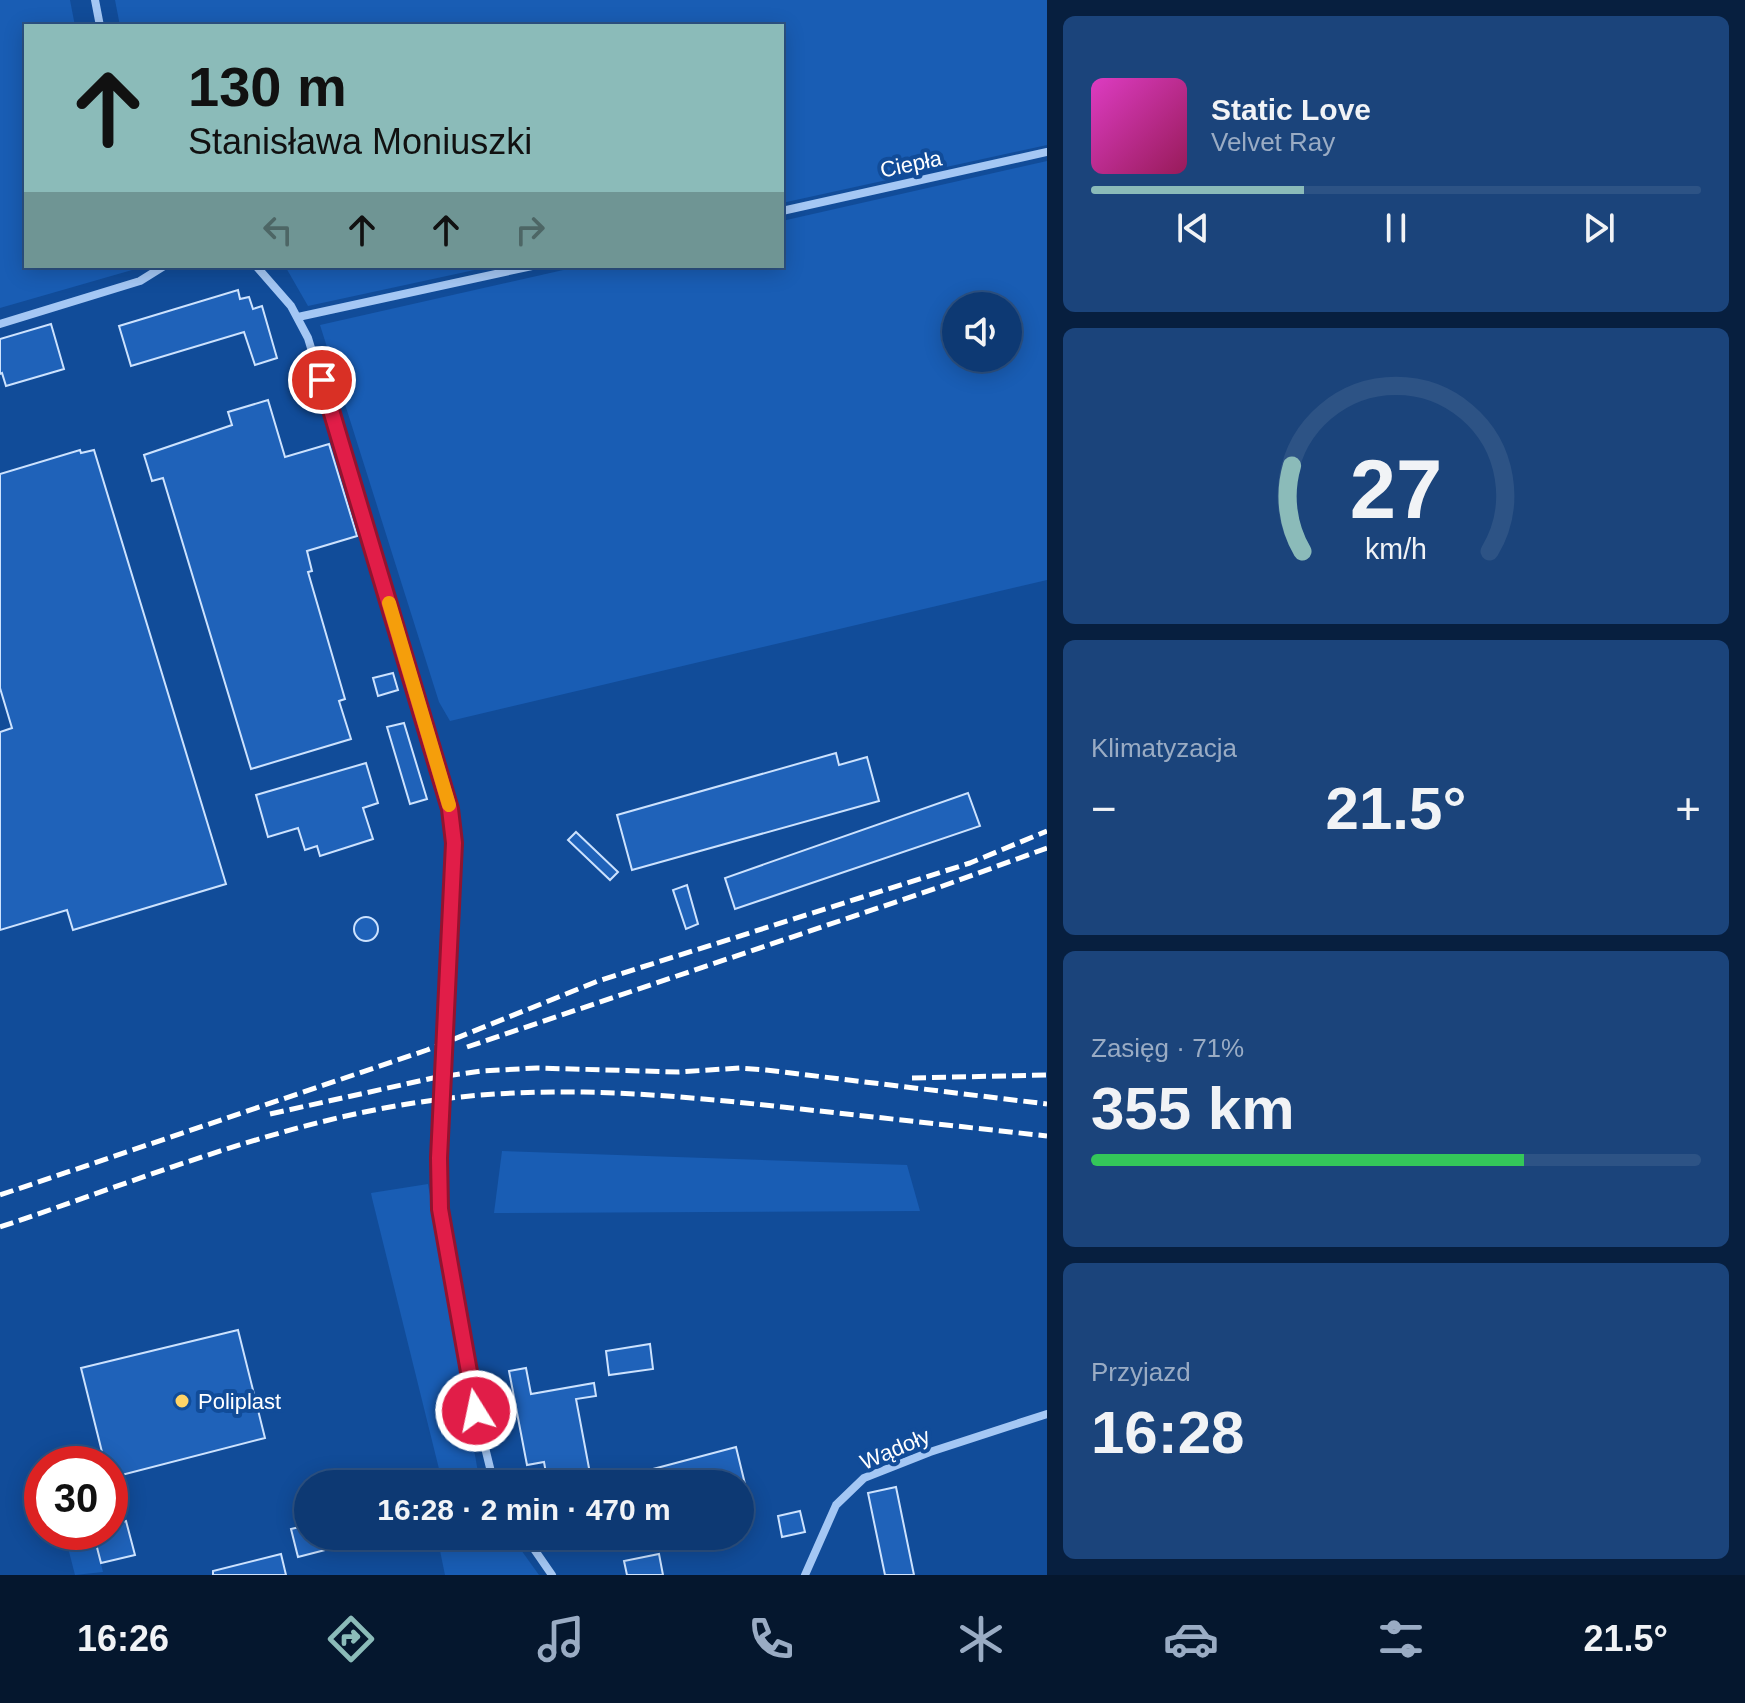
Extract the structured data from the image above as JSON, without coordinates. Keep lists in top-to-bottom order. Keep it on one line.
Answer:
{"streets":{"street":["Ciepła","Wądoły"]},"places":["Poliplast"],"page":{"turn":["130 m","Stanisława Moniuszki"],"song":["Static Love","Velvet Ray"],"tile":["Klimatyzacja",["Zasięg · 71%","355 km"],["Przyjazd","16:28"]],"heat":["−","21.5°","+"],"limit":"30","trip":"16:28 · 2 min · 470 m","tabs":["16:26","21.5°"],"gauge":["27","km/h"]}}
